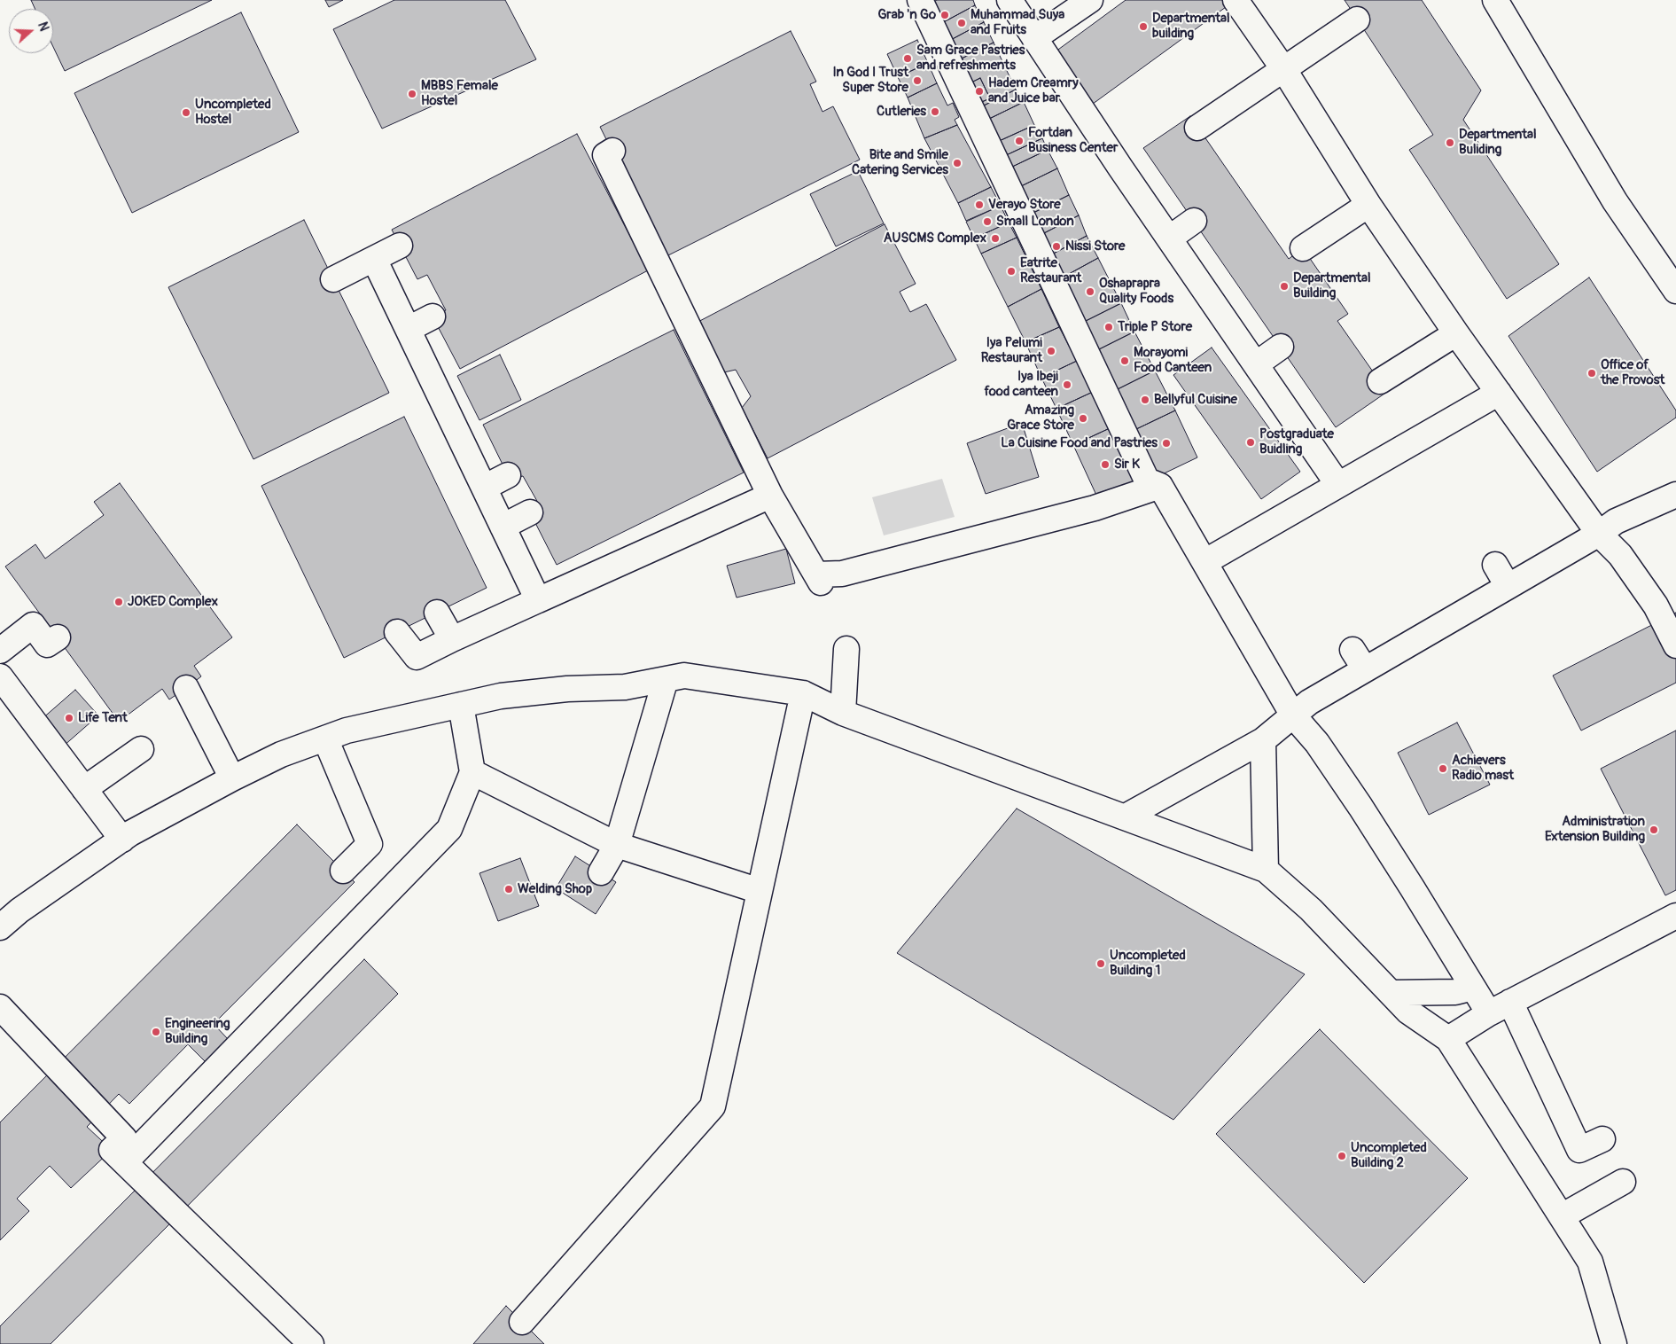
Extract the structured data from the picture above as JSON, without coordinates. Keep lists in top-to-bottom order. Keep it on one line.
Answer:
{"places":["Grab 'n Go","Muhammad Suya and Fruits","Departmental building","Sam Grace Pastries and refreshments","In God I Trust Super Store","Hadem Creamry and Juice bar","MBBS Female Hostel","Cutleries","Uncompleted Hostel","Fortdan Business Center","Departmental Buliding","Bite and Smile Catering Services","Verayo Store","Small London","AUSCMS Complex","Nissi Store","Eatrite Restaurant","Departmental Building","Oshaprapra Quality Foods","Triple P Store","Iya Pelumi Restaurant","Morayomi Food Canteen","Office of the Provost","Iya Ibeji food canteen","Bellyful Cuisine","Amazing Grace Store","Postgraduate Buidling","La Cuisine Food and Pastries","Sir K","JOKED Complex","Life Tent","Achievers Radio mast","Administration Extension Building","Welding Shop","Uncompleted Building 1","Engineering Building","Uncompleted Building 2"],"north":"right"}
